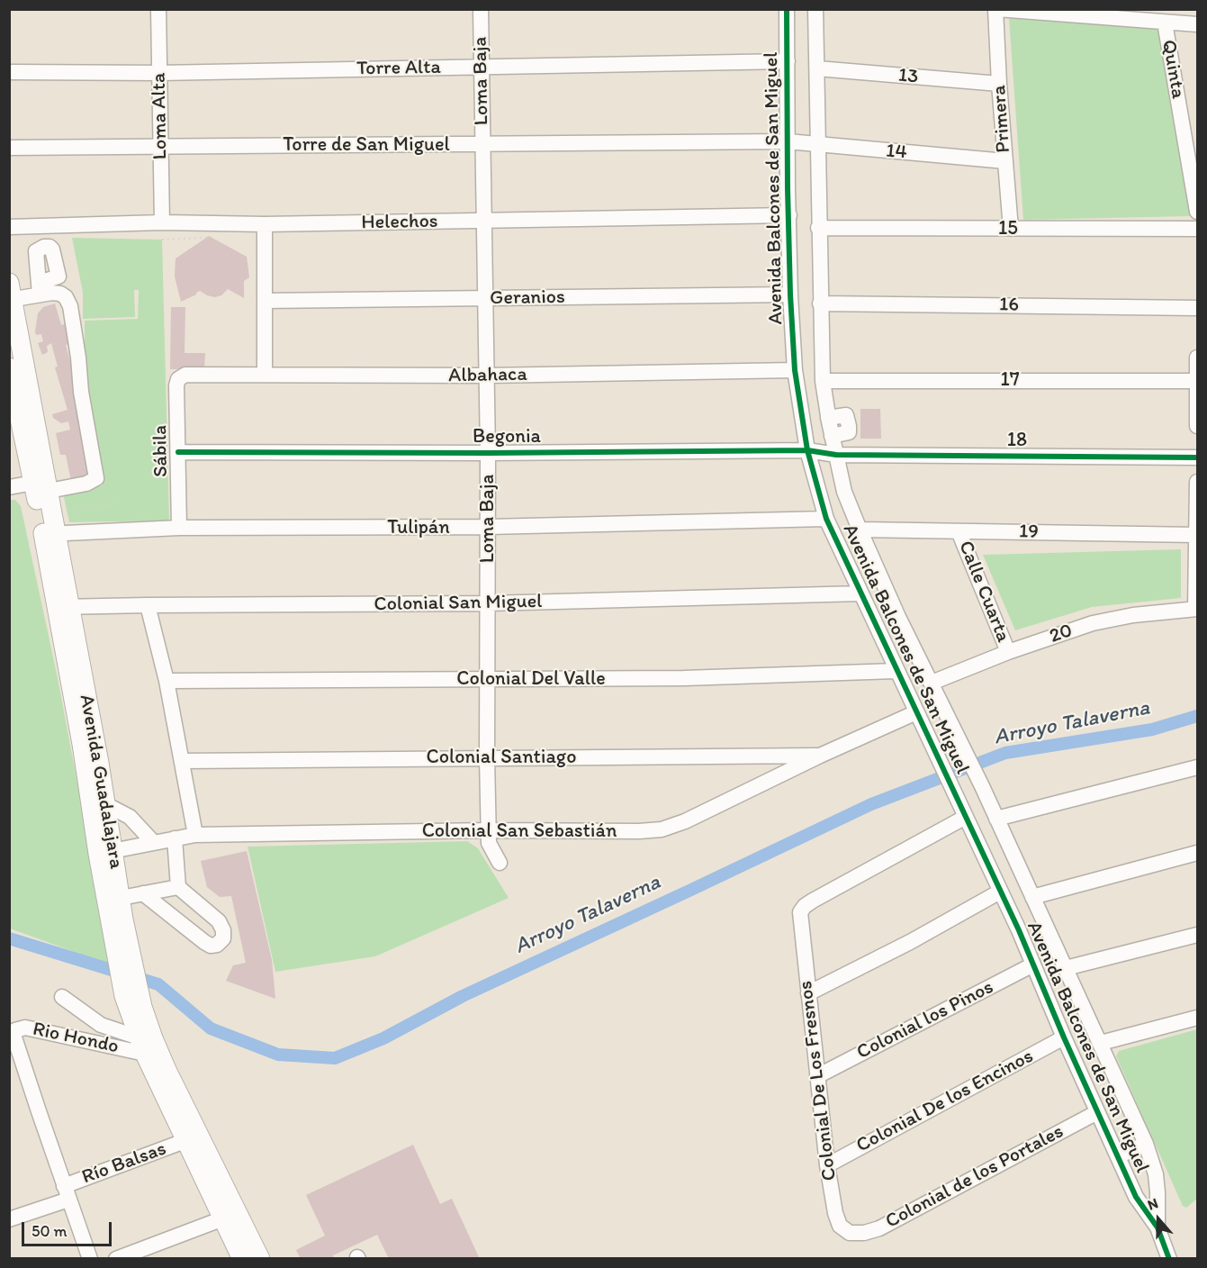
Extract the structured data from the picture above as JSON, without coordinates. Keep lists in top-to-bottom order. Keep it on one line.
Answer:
{"streets":{"main road":["Avenida Guadalajara"],"street":["Torre Alta","Quinta","13","Loma Baja","Loma Alta","Primera","Torre de San Miguel","14","Avenida Balcones de San Miguel","Helechos","15","Geranios","16","Albahaca","17","Begonia","18","Sábila","Tulipán","19","Calle Cuarta","Colonial San Miguel","20","Colonial Del Valle","Colonial Santiago","Colonial San Sebastián","Colonial los Pinos","Rio Hondo","Colonial De Los Fresnos","Colonial De los Encinos","Río Balsas","Colonial de los Portales"]},"crossings":[["Torre Alta","Loma Baja"],["Torre Alta","Loma Alta"],["Torre Alta","Avenida Balcones de San Miguel"],["13","Primera"],["13","Avenida Balcones de San Miguel"],["Loma Baja","Torre de San Miguel"],["Loma Baja","Helechos"],["Loma Baja","Geranios"],["Loma Baja","Albahaca"],["Loma Baja","Begonia"],["Loma Baja","Tulipán"],["Loma Baja","Colonial San Miguel"],["Loma Baja","Colonial Del Valle"],["Loma Baja","Colonial Santiago"],["Loma Baja","Colonial San Sebastián"],["Loma Alta","Torre de San Miguel"],["Loma Alta","Helechos"],["Primera","14"],["Primera","15"],["Torre de San Miguel","14"],["Torre de San Miguel","Avenida Balcones de San Miguel"],["14","Avenida Balcones de San Miguel"],["Avenida Balcones de San Miguel","Helechos"],["Avenida Balcones de San Miguel","15"],["Avenida Balcones de San Miguel","Geranios"],["Avenida Balcones de San Miguel","16"],["Avenida Balcones de San Miguel","Albahaca"],["Avenida Balcones de San Miguel","17"],["Avenida Balcones de San Miguel","Begonia"],["Avenida Balcones de San Miguel","18"],["Avenida Balcones de San Miguel","Tulipán"],["Avenida Balcones de San Miguel","19"],["Avenida Balcones de San Miguel","Colonial San Miguel"],["Avenida Balcones de San Miguel","20"],["Avenida Balcones de San Miguel","Colonial Del Valle"],["Avenida Balcones de San Miguel","Colonial San Sebastián"],["Avenida Balcones de San Miguel","Colonial los Pinos"],["Avenida Balcones de San Miguel","Colonial De Los Fresnos"],["Avenida Balcones de San Miguel","Colonial De los Encinos"],["Avenida Balcones de San Miguel","Colonial de los Portales"],["Albahaca","Sábila"],["Begonia","18"],["Begonia","Sábila"],["Sábila","Tulipán"],["Tulipán","Avenida Guadalajara"],["19","Calle Cuarta"],["Calle Cuarta","20"],["Colonial San Miguel","Avenida Guadalajara"],["Colonial Santiago","Colonial San Sebastián"],["Avenida Guadalajara","Colonial San Sebastián"],["Avenida Guadalajara","Rio Hondo"],["Avenida Guadalajara","Río Balsas"],["Colonial los Pinos","Colonial De Los Fresnos"],["Rio Hondo","Río Balsas"],["Colonial De Los Fresnos","Colonial De los Encinos"],["Colonial De Los Fresnos","Colonial de los Portales"]],"water":["Arroyo Talaverna"],"scale_bar":"50 m","north":"top"}
